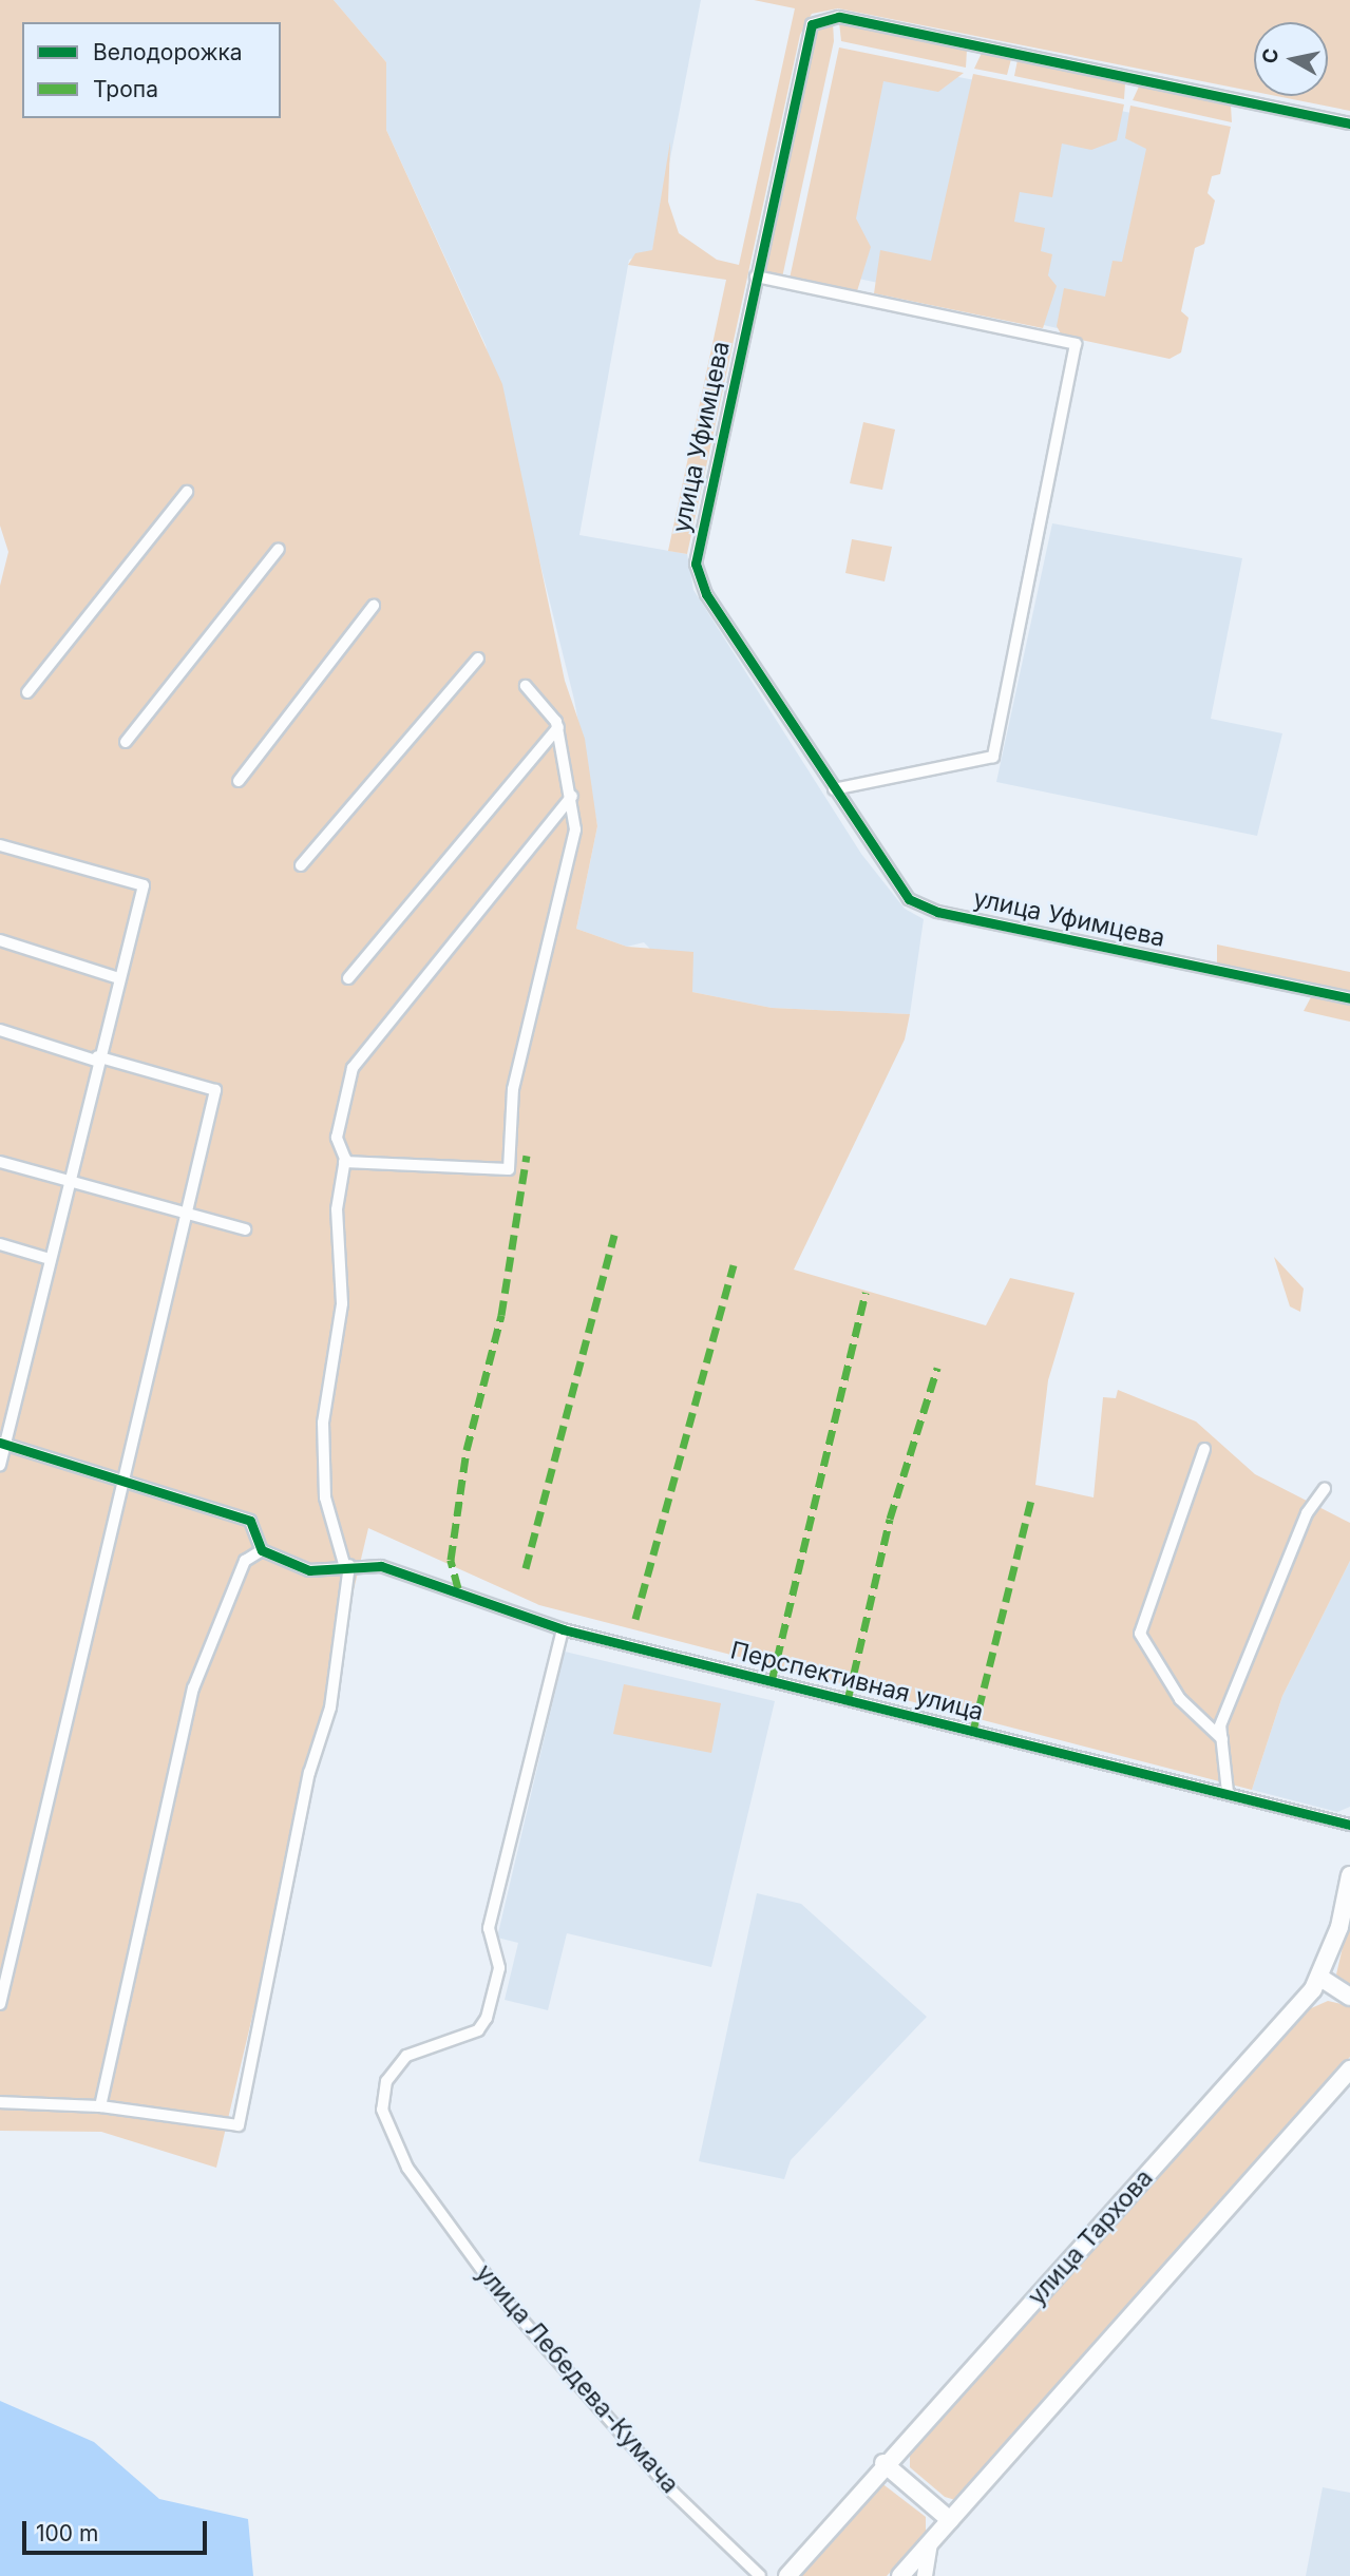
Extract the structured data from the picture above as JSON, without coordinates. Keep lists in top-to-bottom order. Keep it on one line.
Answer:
{"streets":{"main road":["улица Тархова"],"street":["улица Уфимцева","Перспективная улица","улица Лебедева-Кумача"]},"crossings":[["Перспективная улица","улица Лебедева-Кумача"]],"legend":["Велодорожка","Тропа"],"scale_bar":"100 m","north":"left"}
